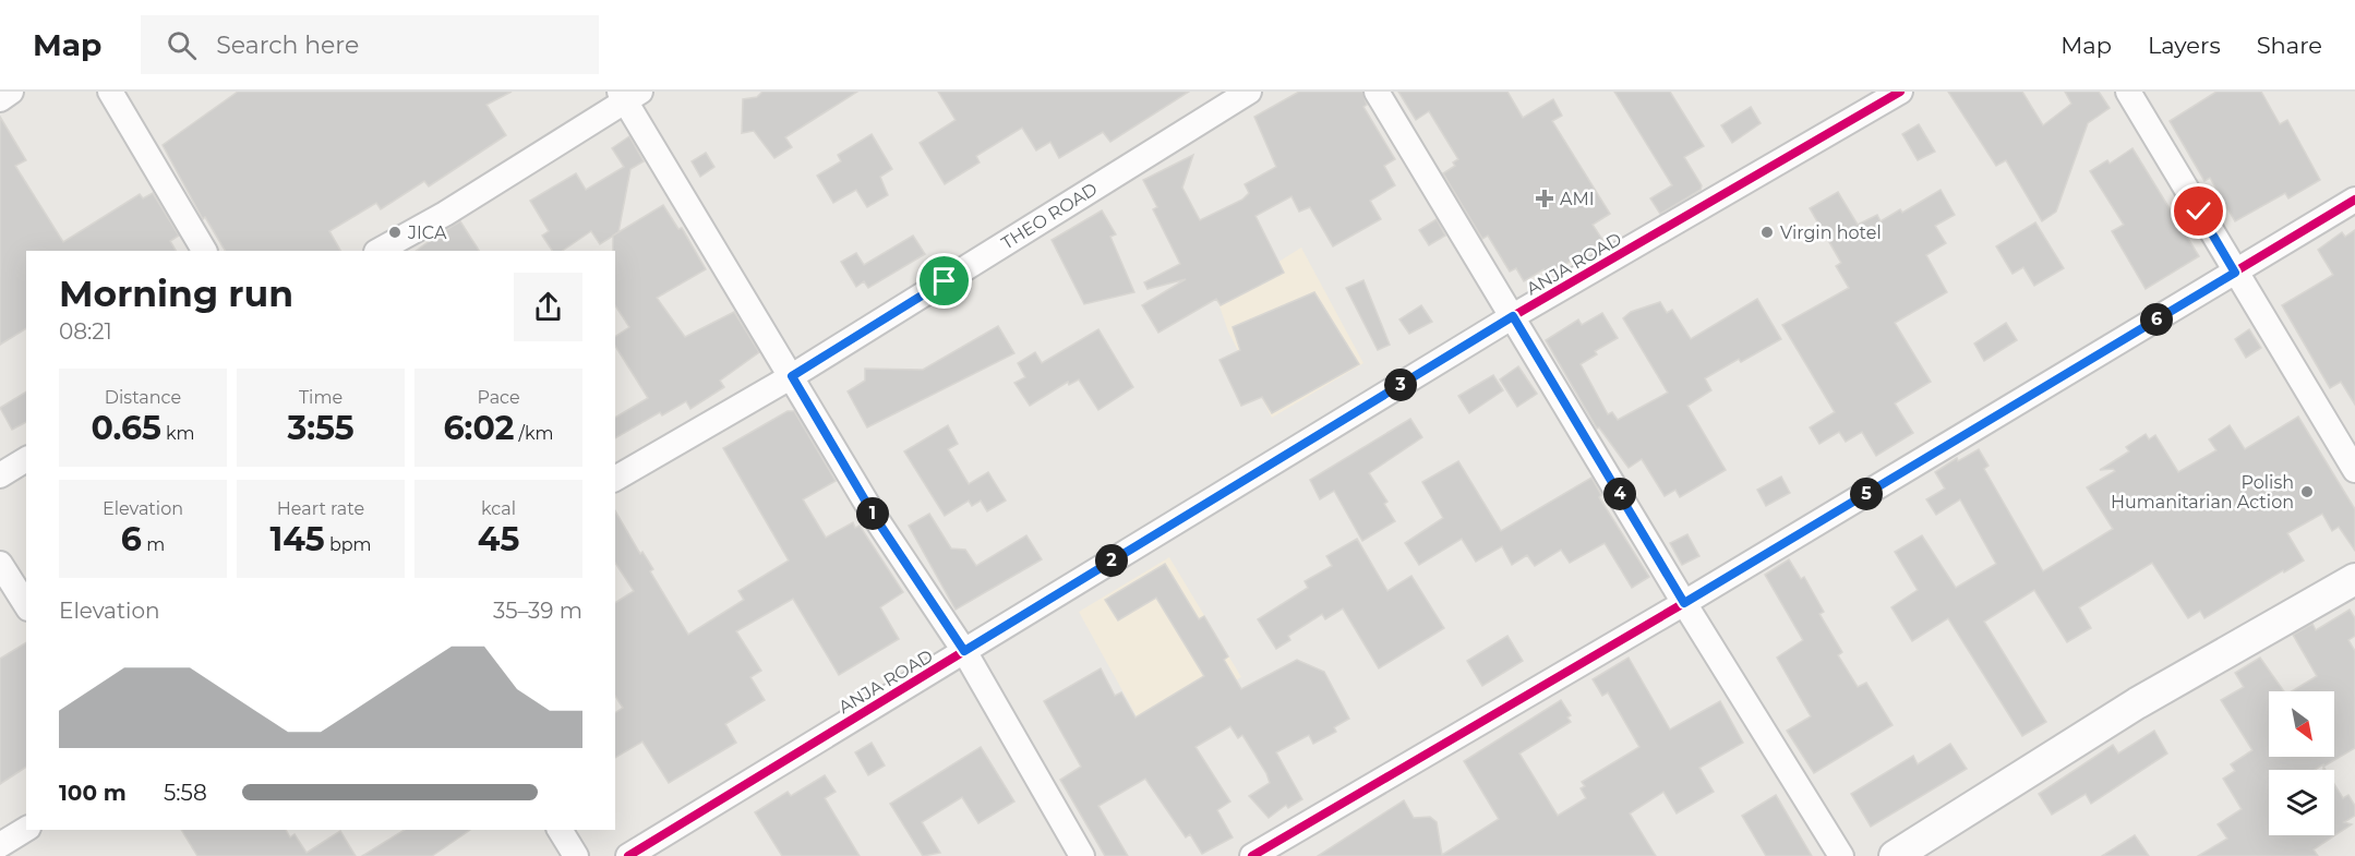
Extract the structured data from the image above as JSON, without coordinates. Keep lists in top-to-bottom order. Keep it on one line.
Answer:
{"streets":{"street":["THEO ROAD","ANJA ROAD"]},"places":{"health":["AMI"],"other":["JICA","Virgin hotel","Polish Humanitarian Action"]},"north":"bottom right","page":{"header":"Map","search":"Search here","nav":["Map","Layers","Share"],"heading":["Morning run","08:21"],"pins":["6","3","4","5","1","2"],"stats":[["Distance","0.65 km"],["Time","3:55"],["Pace","6:02 /km"],["Elevation","6 m"],["Heart rate","145 bpm"],["kcal","45"]],"chart":["Elevation","35–39 m"],"list":[{"name":"100 m","note":"5:58"}]}}
